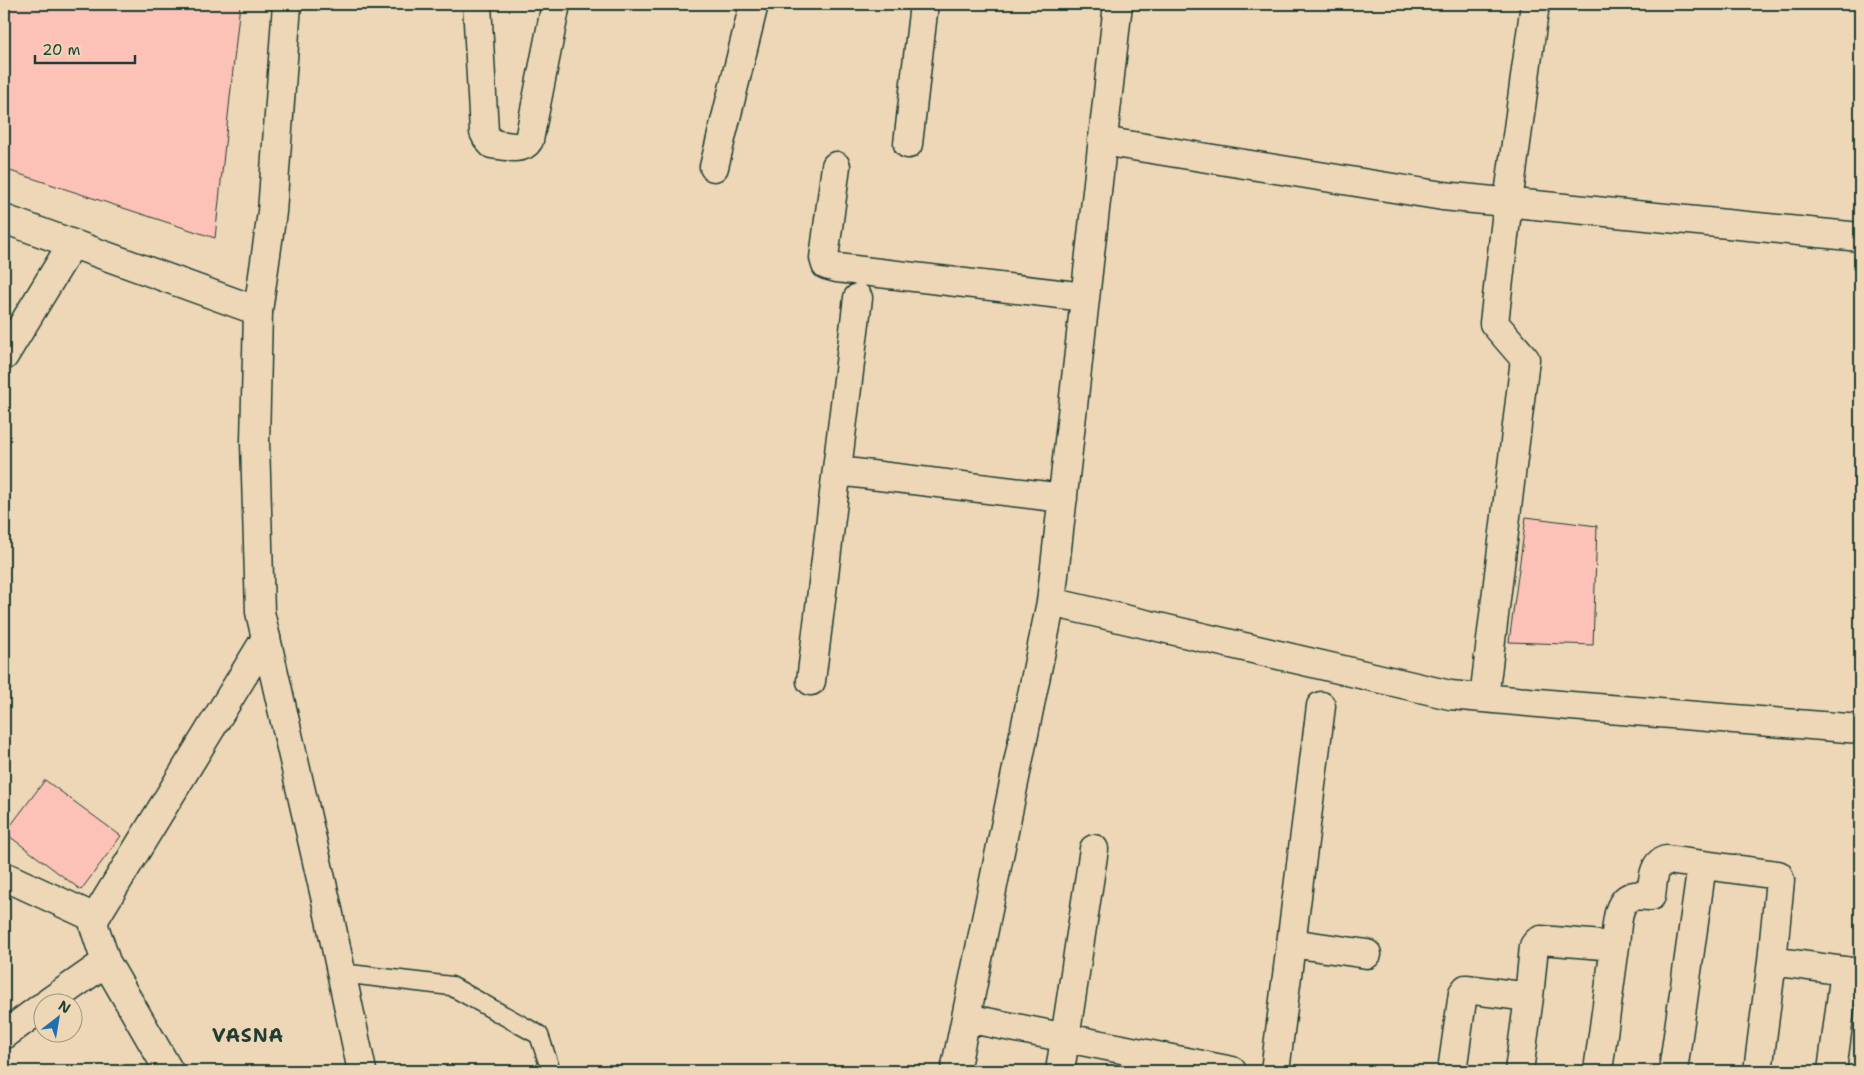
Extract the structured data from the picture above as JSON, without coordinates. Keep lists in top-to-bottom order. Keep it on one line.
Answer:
{"districts":["VASNA"],"scale_bar":"20 m","north":"top right"}
